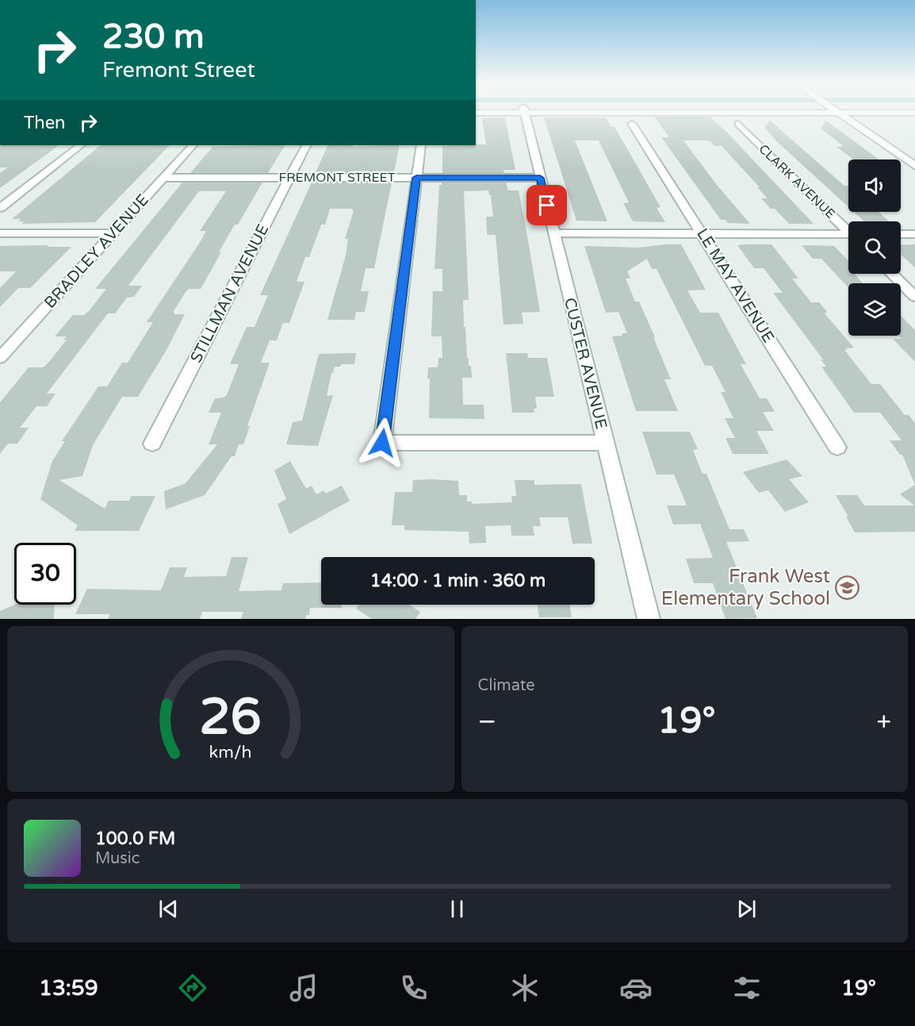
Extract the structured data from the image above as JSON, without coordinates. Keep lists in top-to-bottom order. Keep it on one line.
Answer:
{"streets":{"street":["FREMONT STREET","CLARK AVENUE","BRADLEY AVENUE","LE MAY AVENUE","STILLMAN AVENUE","CUSTER AVENUE"]},"crossings":[["FREMONT STREET","BRADLEY AVENUE"],["FREMONT STREET","STILLMAN AVENUE"],["FREMONT STREET","CUSTER AVENUE"]],"places":{"school or university":["Frank West Elementary School"]},"page":{"turn":["230 m","Fremont Street"],"then":"Then","limit":"30","trip":"14:00 · 1 min · 360 m","tile":"Climate","heat":["−","19°","+"],"song":["100.0 FM","Music"],"tabs":["13:59","19°"],"gauge":["26","km/h"]}}
